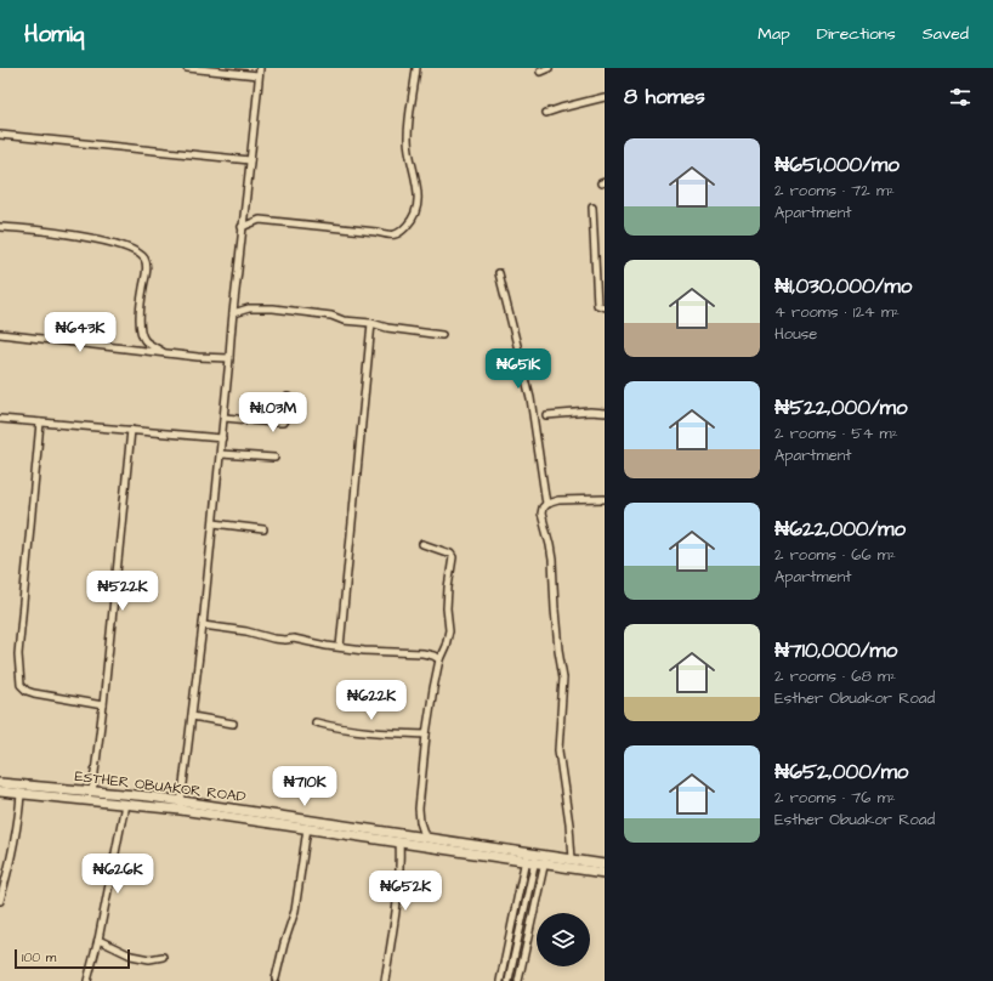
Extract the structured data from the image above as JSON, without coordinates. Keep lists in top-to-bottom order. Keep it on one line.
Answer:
{"streets":{"street":["ESTHER OBUAKOR ROAD"]},"scale_bar":"100 m","page":{"header":"Homiq","nav":["Map","Directions","Saved"],"heading":"8 homes","list":[{"name":"₦651,000/mo","note":"2 rooms · 72 m² · Apartment"},{"name":"₦1,030,000/mo","note":"4 rooms · 124 m² · House"},{"name":"₦522,000/mo","note":"2 rooms · 54 m² · Apartment"},{"name":"₦622,000/mo","note":"2 rooms · 66 m² · Apartment"},{"name":"₦710,000/mo","note":"2 rooms · 68 m² · Esther Obuakor Road"},{"name":"₦652,000/mo","note":"2 rooms · 76 m² · Esther Obuakor Road"}],"price":["₦643K","₦651K","₦1.03M","₦522K","₦622K","₦710K","₦626K","₦652K"],"scale":"100 m"}}
